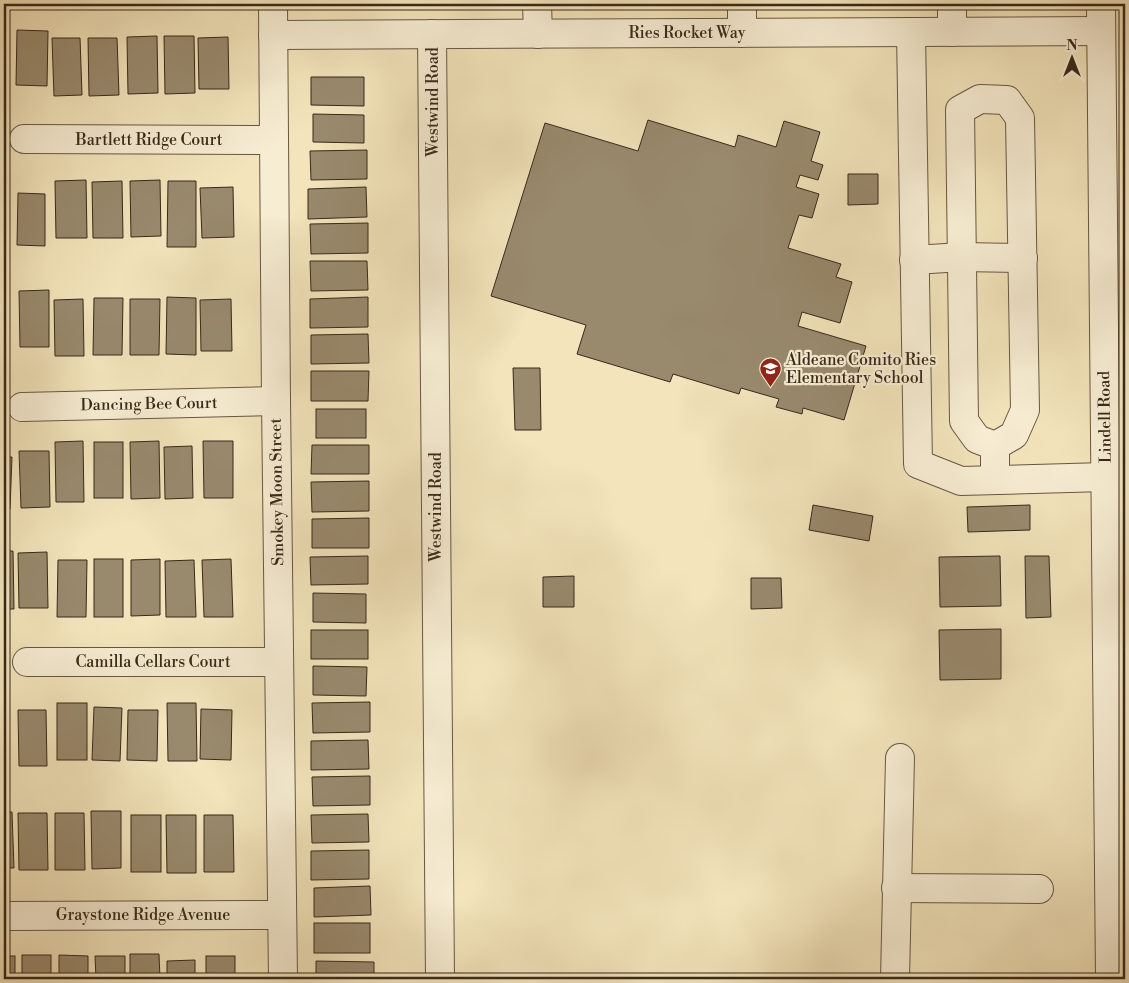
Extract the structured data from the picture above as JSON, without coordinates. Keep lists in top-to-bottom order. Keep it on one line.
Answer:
{"streets":{"street":["Ries Rocket Way","Westwind Road","Bartlett Ridge Court","Dancing Bee Court","Lindell Road","Smokey Moon Street","Camilla Cellars Court","Graystone Ridge Avenue"]},"crossings":[["Ries Rocket Way","Westwind Road"],["Ries Rocket Way","Lindell Road"],["Ries Rocket Way","Smokey Moon Street"],["Bartlett Ridge Court","Smokey Moon Street"],["Dancing Bee Court","Smokey Moon Street"],["Smokey Moon Street","Camilla Cellars Court"],["Smokey Moon Street","Graystone Ridge Avenue"]],"places":{"school or university":["Aldeane Comito Ries Elementary School"]},"north":"top"}
